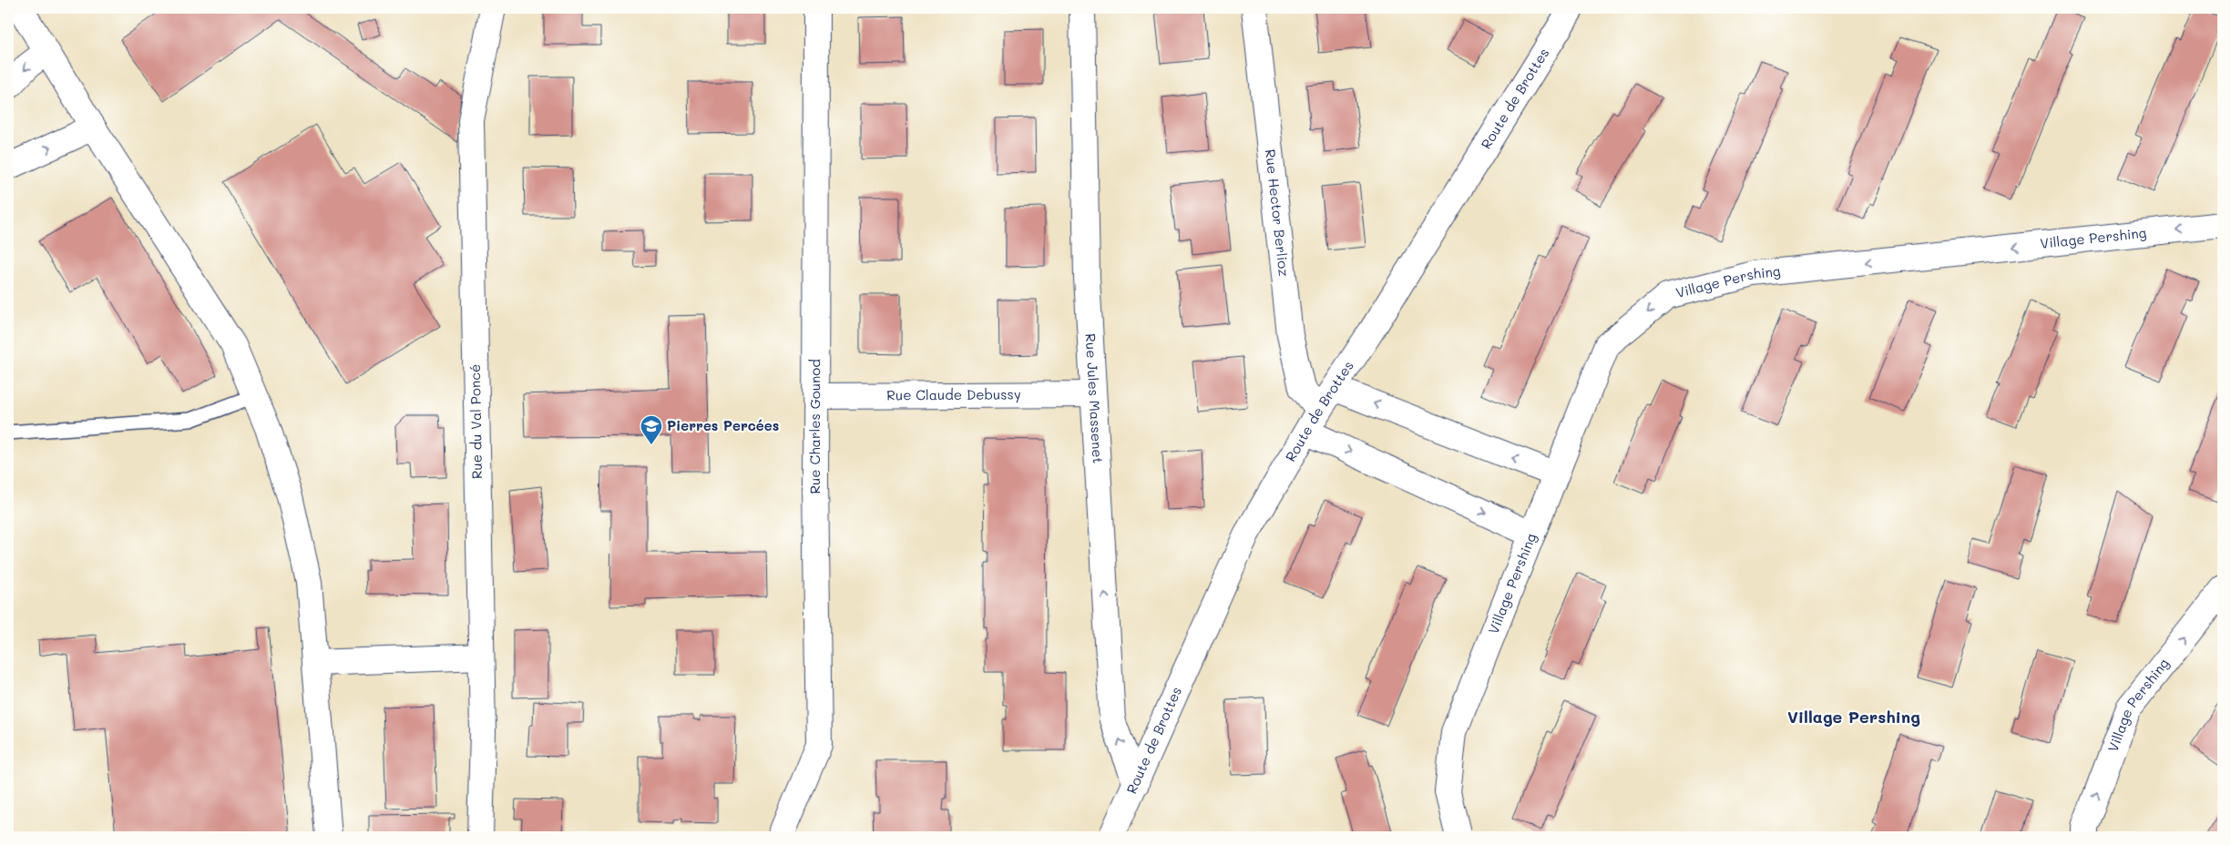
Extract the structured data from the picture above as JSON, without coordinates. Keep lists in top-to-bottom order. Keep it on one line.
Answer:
{"streets":{"street":["Route de Brottes","Rue Hector Berlioz","Village Pershing","Rue Claude Debussy","Rue Jules Massenet","Rue du Val Poncé","Rue Charles Gounod"]},"crossings":[["Route de Brottes","Rue Hector Berlioz"],["Route de Brottes","Rue Jules Massenet"],["Rue Claude Debussy","Rue Jules Massenet"],["Rue Claude Debussy","Rue Charles Gounod"]],"one_way":["Rue Jules Massenet"],"districts":["Village Pershing"],"places":{"school or university":["Pierres Percées"]}}
